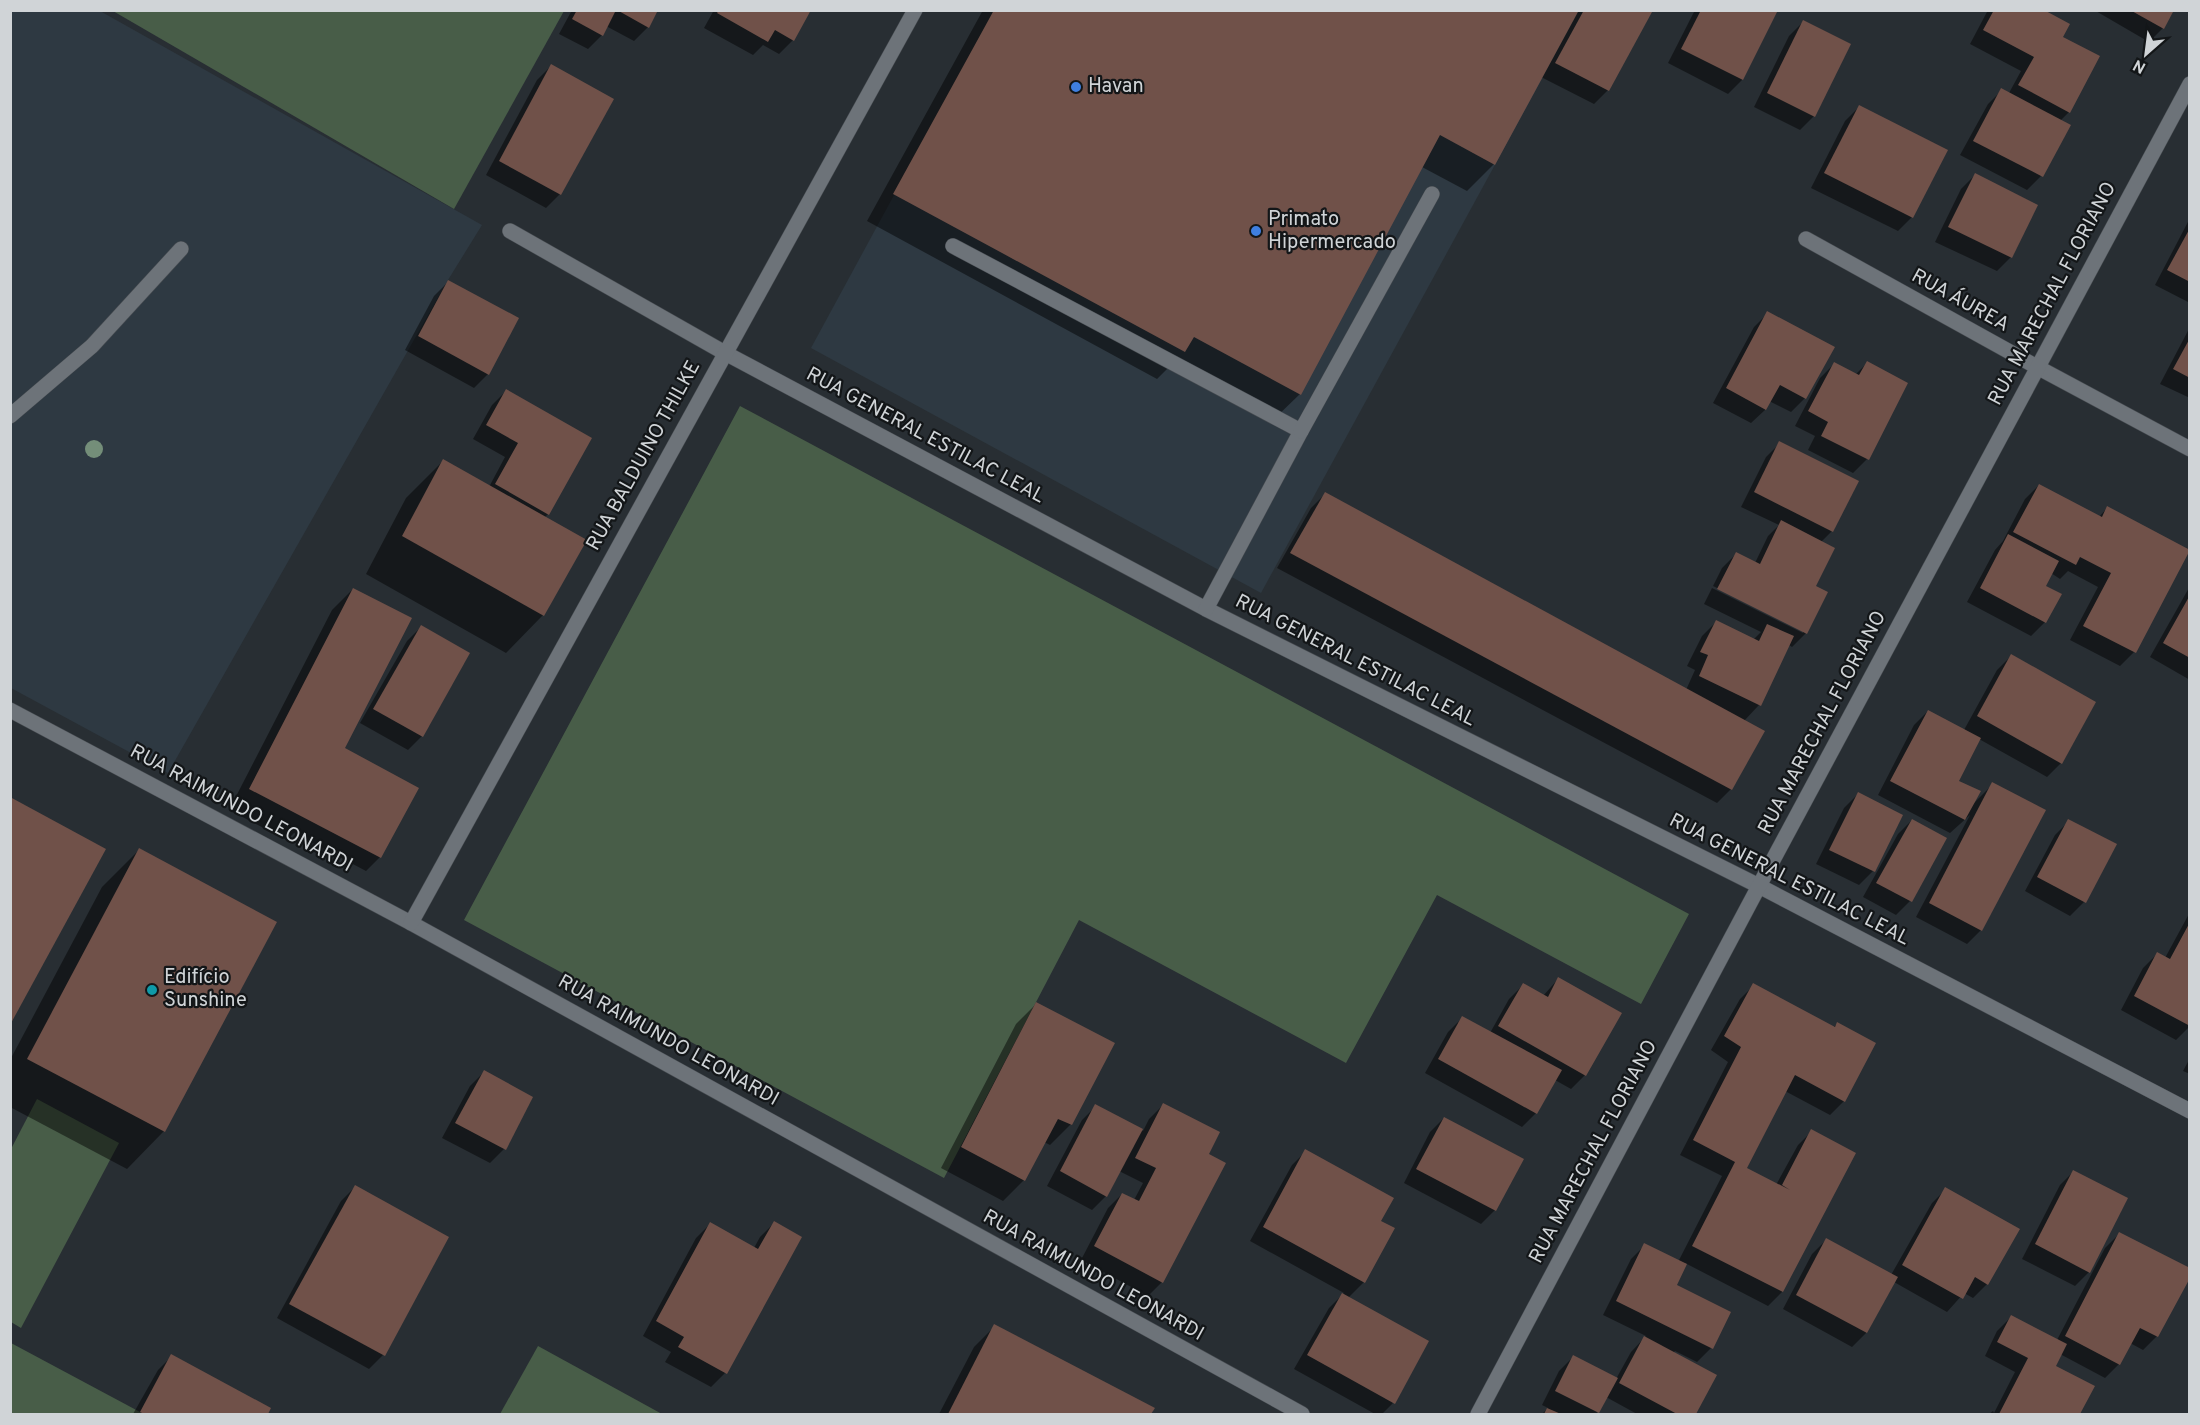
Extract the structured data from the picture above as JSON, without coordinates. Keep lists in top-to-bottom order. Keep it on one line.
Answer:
{"streets":{"street":["RUA MARECHAL FLORIANO","RUA ÁUREA","RUA GENERAL ESTILAC LEAL","RUA BALDUINO THILKE","RUA RAIMUNDO LEONARDI"]},"crossings":[["RUA MARECHAL FLORIANO","RUA ÁUREA"],["RUA MARECHAL FLORIANO","RUA GENERAL ESTILAC LEAL"],["RUA GENERAL ESTILAC LEAL","RUA BALDUINO THILKE"],["RUA BALDUINO THILKE","RUA RAIMUNDO LEONARDI"]],"places":["Havan","Primato Hipermercado","Edifício Sunshine"],"north":"bottom left"}
